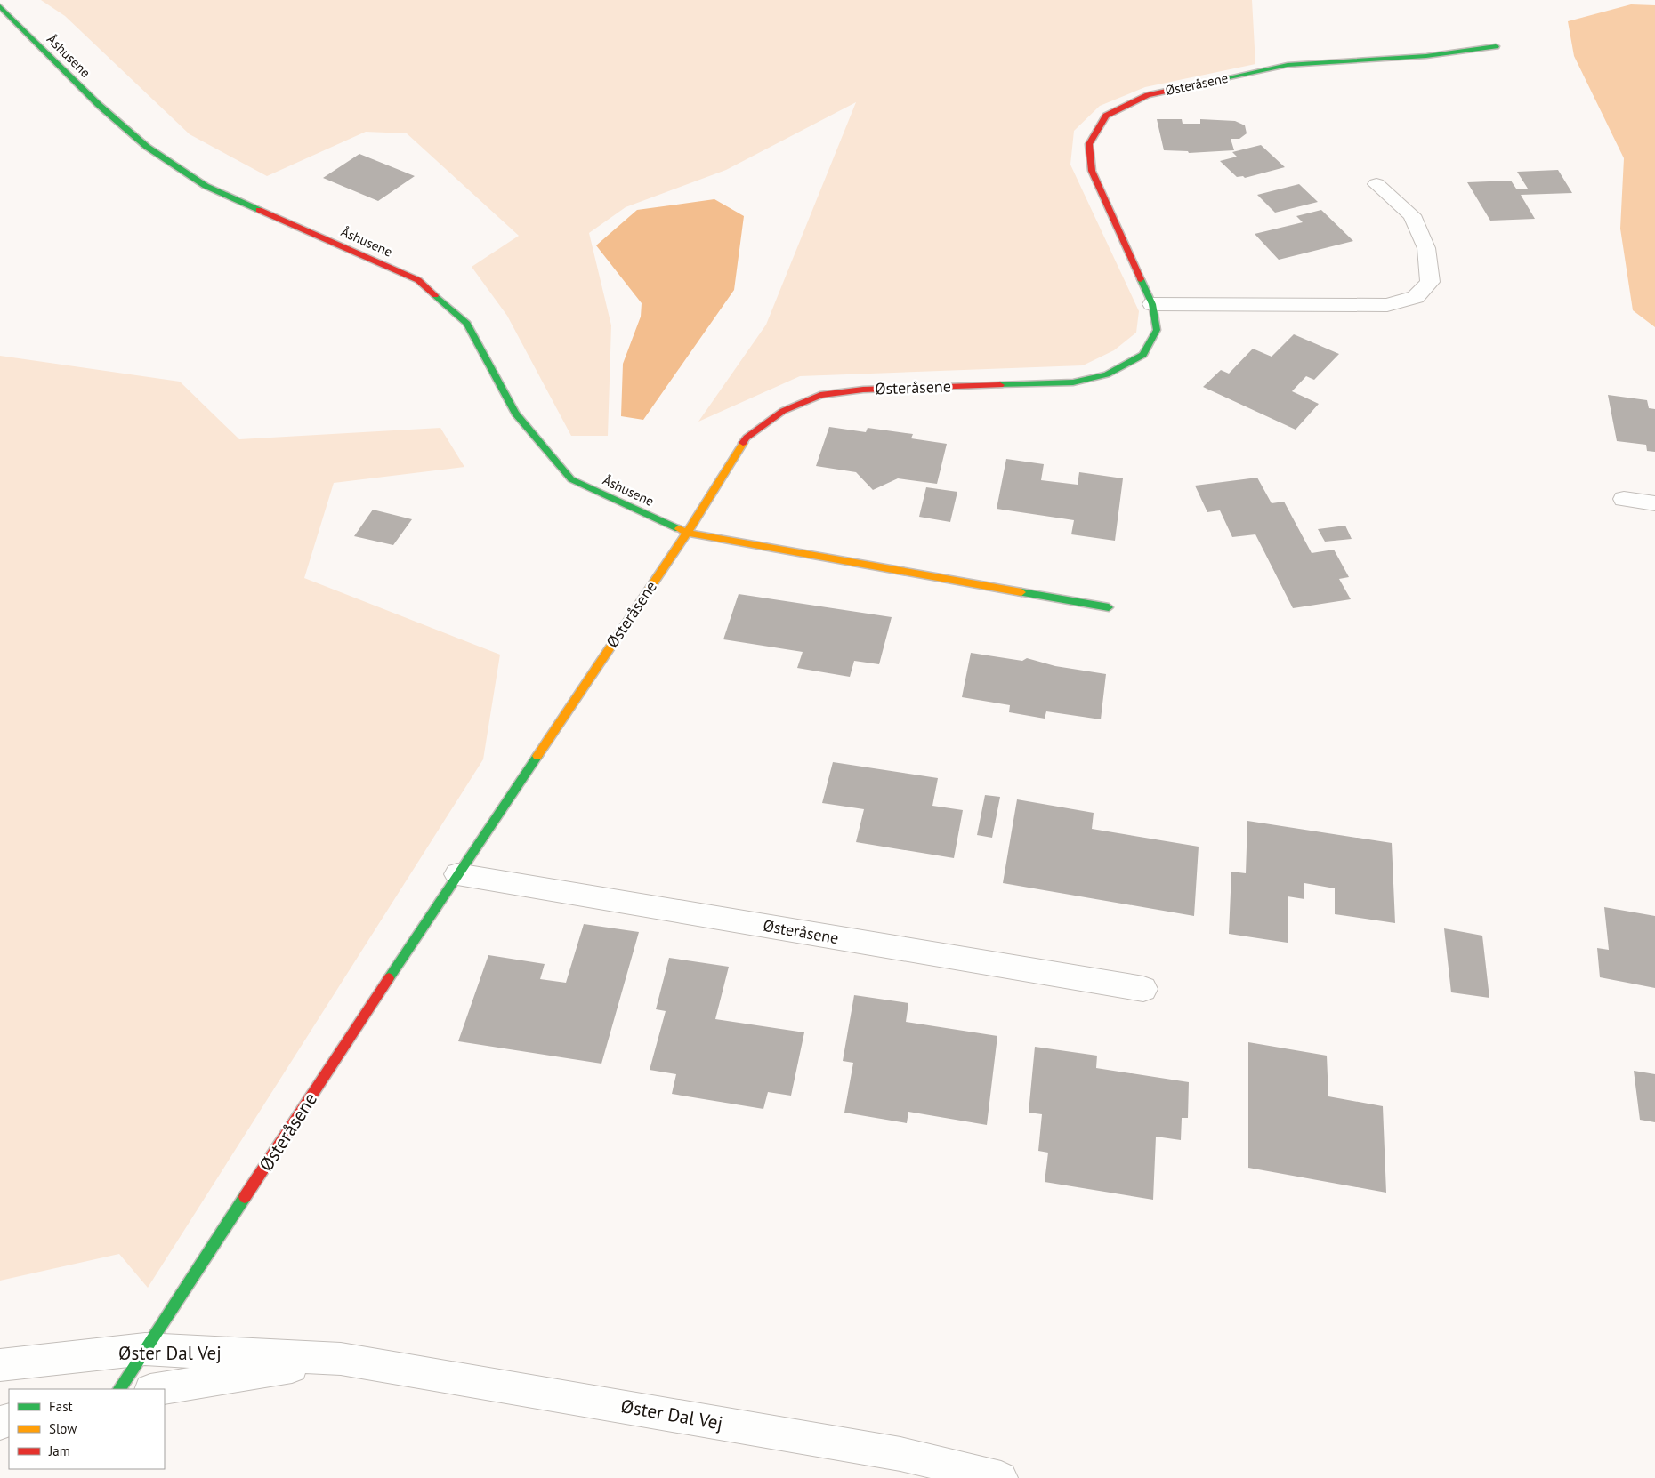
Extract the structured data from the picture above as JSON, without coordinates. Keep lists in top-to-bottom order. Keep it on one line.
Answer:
{"streets":{"street":["Åshusene","Østeråsene","Øster Dal Vej"]},"crossings":[["Åshusene","Østeråsene"],["Østeråsene","Øster Dal Vej"]],"legend":["Fast","Slow","Jam"]}
